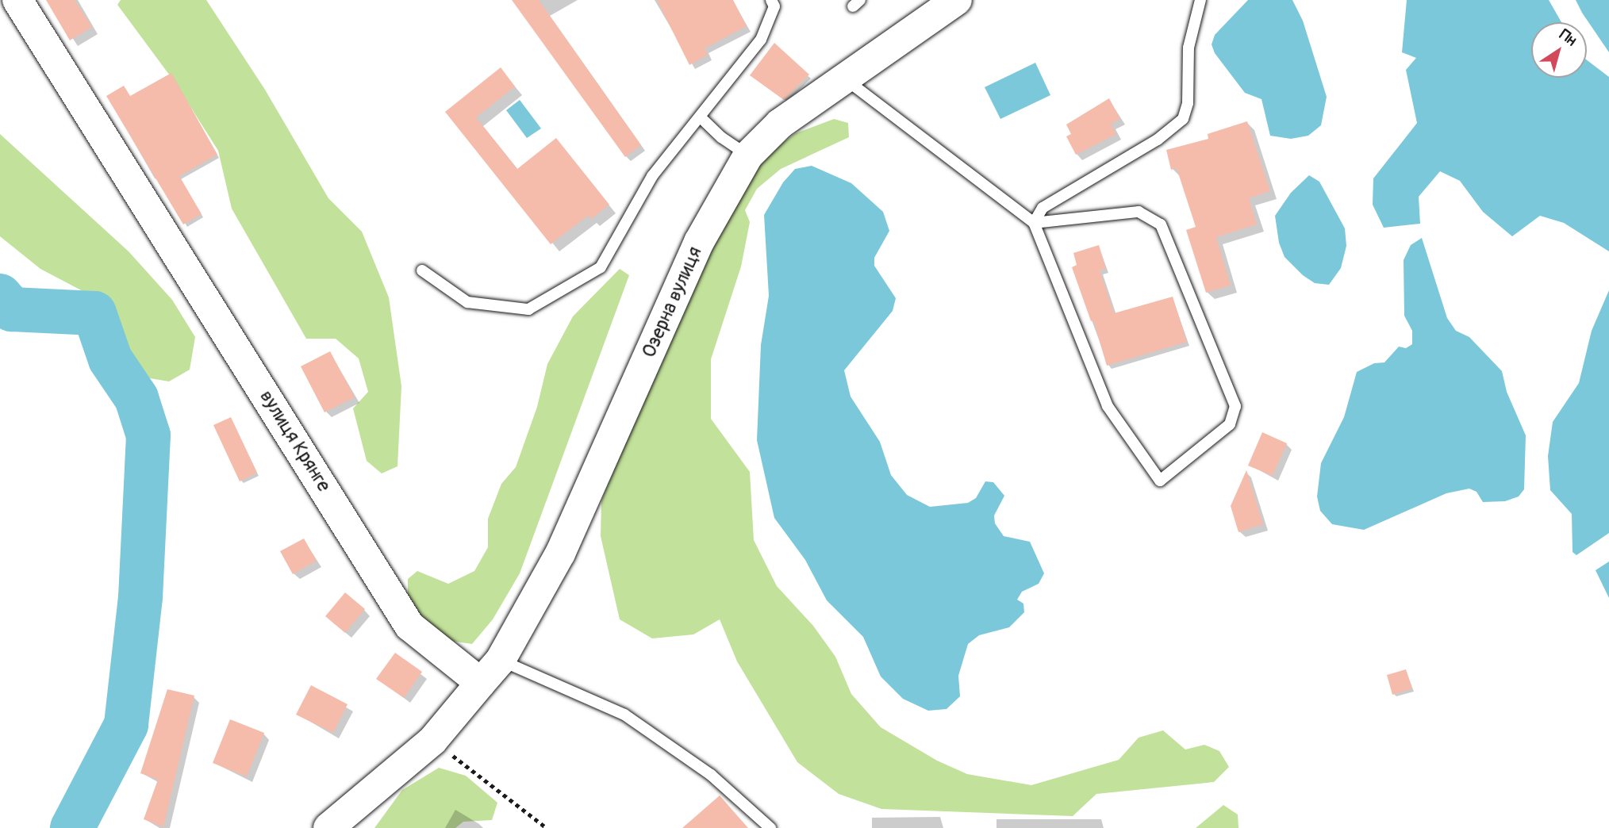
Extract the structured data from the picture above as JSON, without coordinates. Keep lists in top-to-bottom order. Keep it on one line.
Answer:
{"streets":{"street":["Озерна вулиця","вулиця Крянге"]},"crossings":[["Озерна вулиця","вулиця Крянге"]],"north":"top right"}
